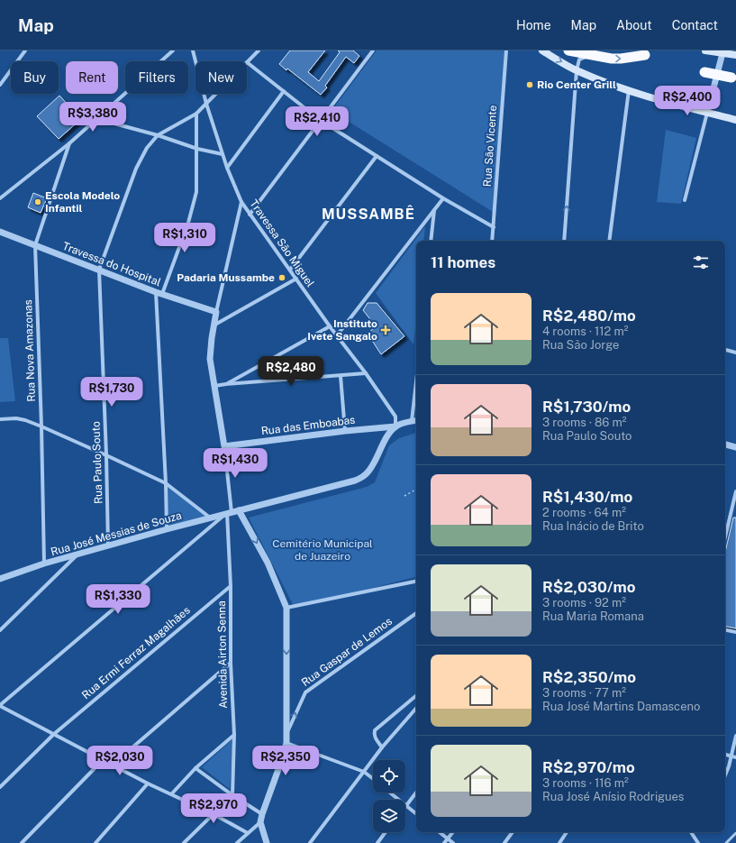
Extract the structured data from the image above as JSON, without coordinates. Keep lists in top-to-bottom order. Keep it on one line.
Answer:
{"streets":{"street":["Rua São Vicente","Travessa São Miguel","Travessa do Hospital","Rua Nova Amazonas","Rua das Emboabas","Rua Paulo Souto","Rua José Messias de Souza","Rua Gaspar de Lemos","Rua Ermi Ferraz Magalhães","Avenida Airton Senna"]},"crossings":[["Travessa São Miguel","Rua das Emboabas"],["Travessa São Miguel","Rua José Messias de Souza"],["Travessa do Hospital","Rua Nova Amazonas"],["Travessa do Hospital","Rua Paulo Souto"],["Rua Nova Amazonas","Rua José Messias de Souza"],["Rua das Emboabas","Rua José Messias de Souza"],["Rua das Emboabas","Avenida Airton Senna"],["Rua Paulo Souto","Rua José Messias de Souza"],["Rua José Messias de Souza","Avenida Airton Senna"],["Rua Ermi Ferraz Magalhães","Avenida Airton Senna"]],"one_way":["Rua Gaspar de Lemos"],"districts":["MUSSAMBÊ"],"parks":["Cemitério Municipal de Juazeiro"],"places":{"other":["Rio Center Grill","Escola Modelo Infantil","Padaria Mussambe"],"health":["Instituto Ivete Sangalo"]},"page":{"header":"Map","nav":["Home","Map","About","Contact"],"chip":["Buy","Rent","Filters","New"],"price":["R$2,400","R$3,380","R$2,410","R$1,310","R$2,480","R$1,730","R$1,430","R$1,330","R$2,030","R$2,350","R$2,970"],"heading":"11 homes","list":[{"name":"R$2,480/mo","note":"4 rooms · 112 m² · Rua São Jorge"},{"name":"R$1,730/mo","note":"3 rooms · 86 m² · Rua Paulo Souto"},{"name":"R$1,430/mo","note":"2 rooms · 64 m² · Rua Inácio de Brito"},{"name":"R$2,030/mo","note":"3 rooms · 92 m² · Rua Maria Romana"},{"name":"R$2,350/mo","note":"3 rooms · 77 m² · Rua José Martins Damasceno"},{"name":"R$2,970/mo","note":"3 rooms · 116 m² · Rua José Anísio Rodrigues"}]}}
